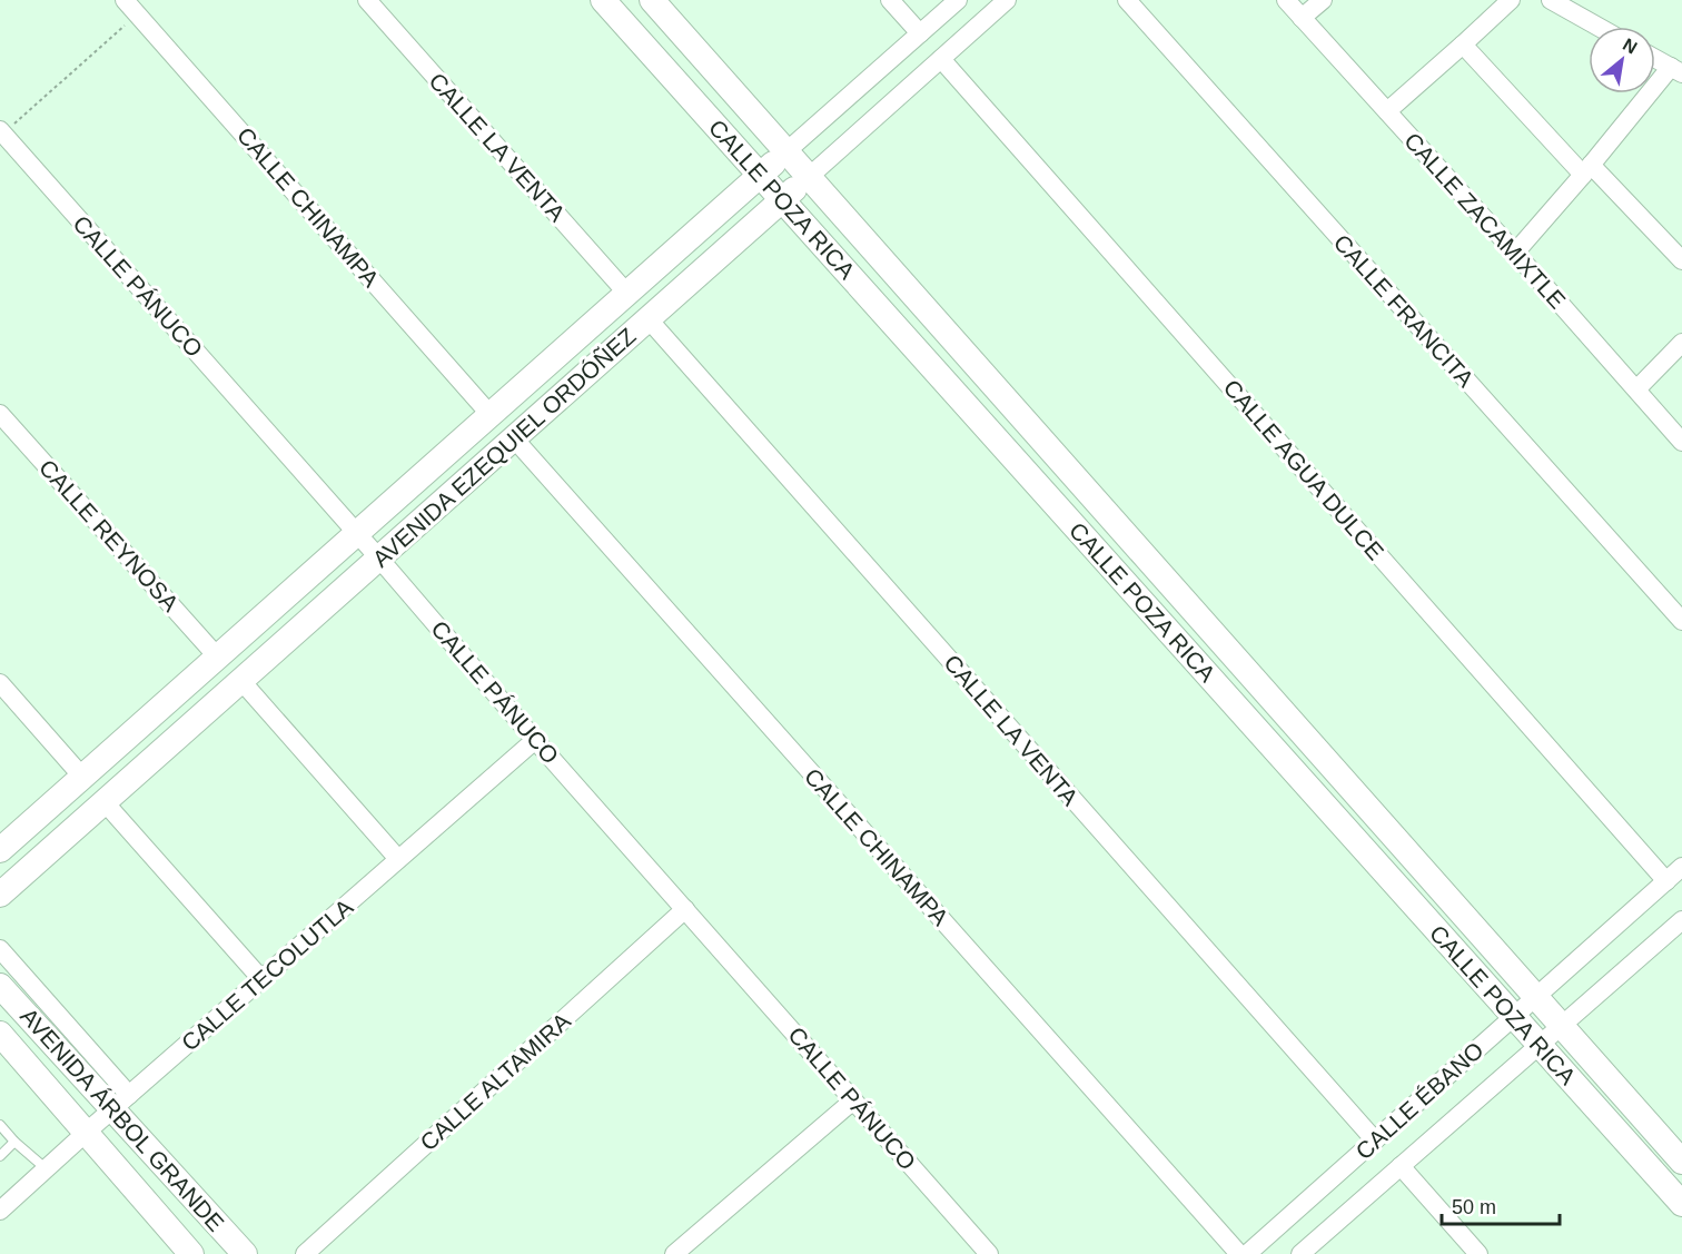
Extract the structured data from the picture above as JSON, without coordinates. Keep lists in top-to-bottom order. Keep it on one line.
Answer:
{"streets":{"street":["CALLE LA VENTA","CALLE POZA RICA","CALLE CHINAMPA","CALLE ZACAMIXTLE","CALLE PÁNUCO","CALLE FRANCITA","AVENIDA EZEQUIEL ORDÓÑEZ","CALLE AGUA DULCE","CALLE REYNOSA","CALLE TECOLUTLA","CALLE ALTAMIRA","CALLE ÉBANO","AVENIDA ÁRBOL GRANDE"]},"crossings":[["CALLE LA VENTA","AVENIDA EZEQUIEL ORDÓÑEZ"],["CALLE LA VENTA","CALLE ÉBANO"],["CALLE POZA RICA","AVENIDA EZEQUIEL ORDÓÑEZ"],["CALLE POZA RICA","CALLE ÉBANO"],["CALLE CHINAMPA","AVENIDA EZEQUIEL ORDÓÑEZ"],["CALLE PÁNUCO","AVENIDA EZEQUIEL ORDÓÑEZ"],["CALLE PÁNUCO","CALLE TECOLUTLA"],["CALLE PÁNUCO","CALLE ALTAMIRA"],["AVENIDA EZEQUIEL ORDÓÑEZ","CALLE AGUA DULCE"],["AVENIDA EZEQUIEL ORDÓÑEZ","CALLE REYNOSA"],["CALLE AGUA DULCE","CALLE ÉBANO"],["CALLE TECOLUTLA","AVENIDA ÁRBOL GRANDE"]],"scale_bar":"50 m","north":"top right"}
